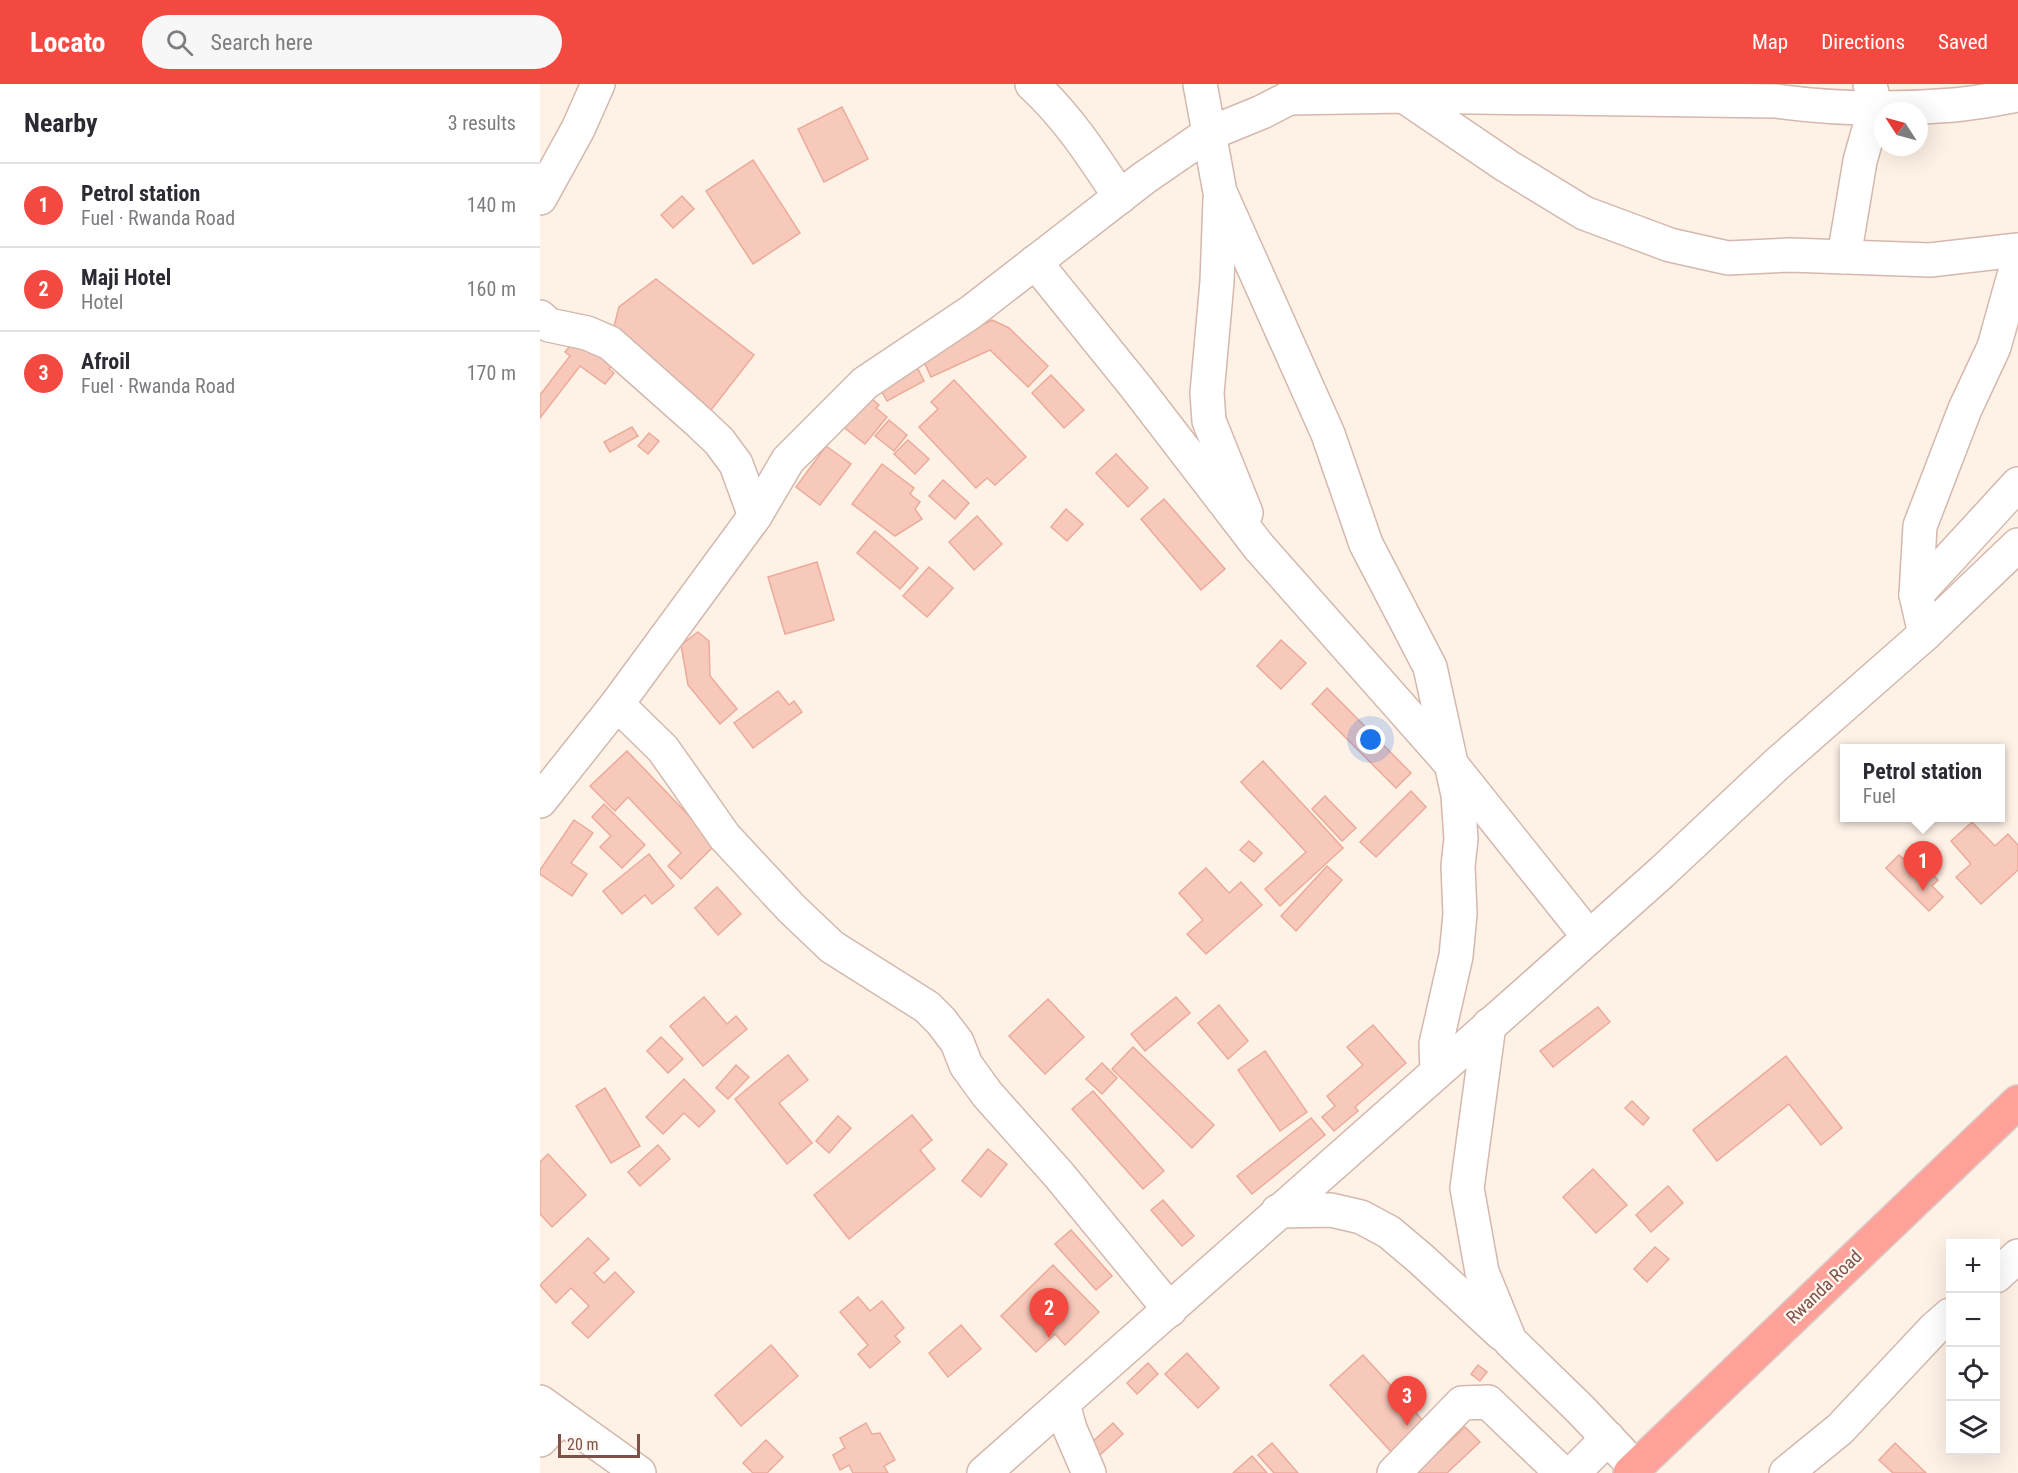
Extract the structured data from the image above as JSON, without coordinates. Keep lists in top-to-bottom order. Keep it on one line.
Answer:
{"streets":{"highway":["Rwanda Road"]},"scale_bar":"20 m","north":"top left","page":{"header":"Locato","search":"Search here","nav":["Map","Directions","Saved"],"heading":["Nearby","3 results"],"list":[{"mark":"1","name":"Petrol station","note":"Fuel · Rwanda Road","value":"140 m"},{"mark":"2","name":"Maji Hotel","note":"Hotel","value":"160 m"},{"mark":"3","name":"Afroil","note":"Fuel · Rwanda Road","value":"170 m"}],"popup":["Petrol station","Fuel"],"pins":["1","2","3"],"map_buttons":["+","−"],"scale":"20 m"}}
